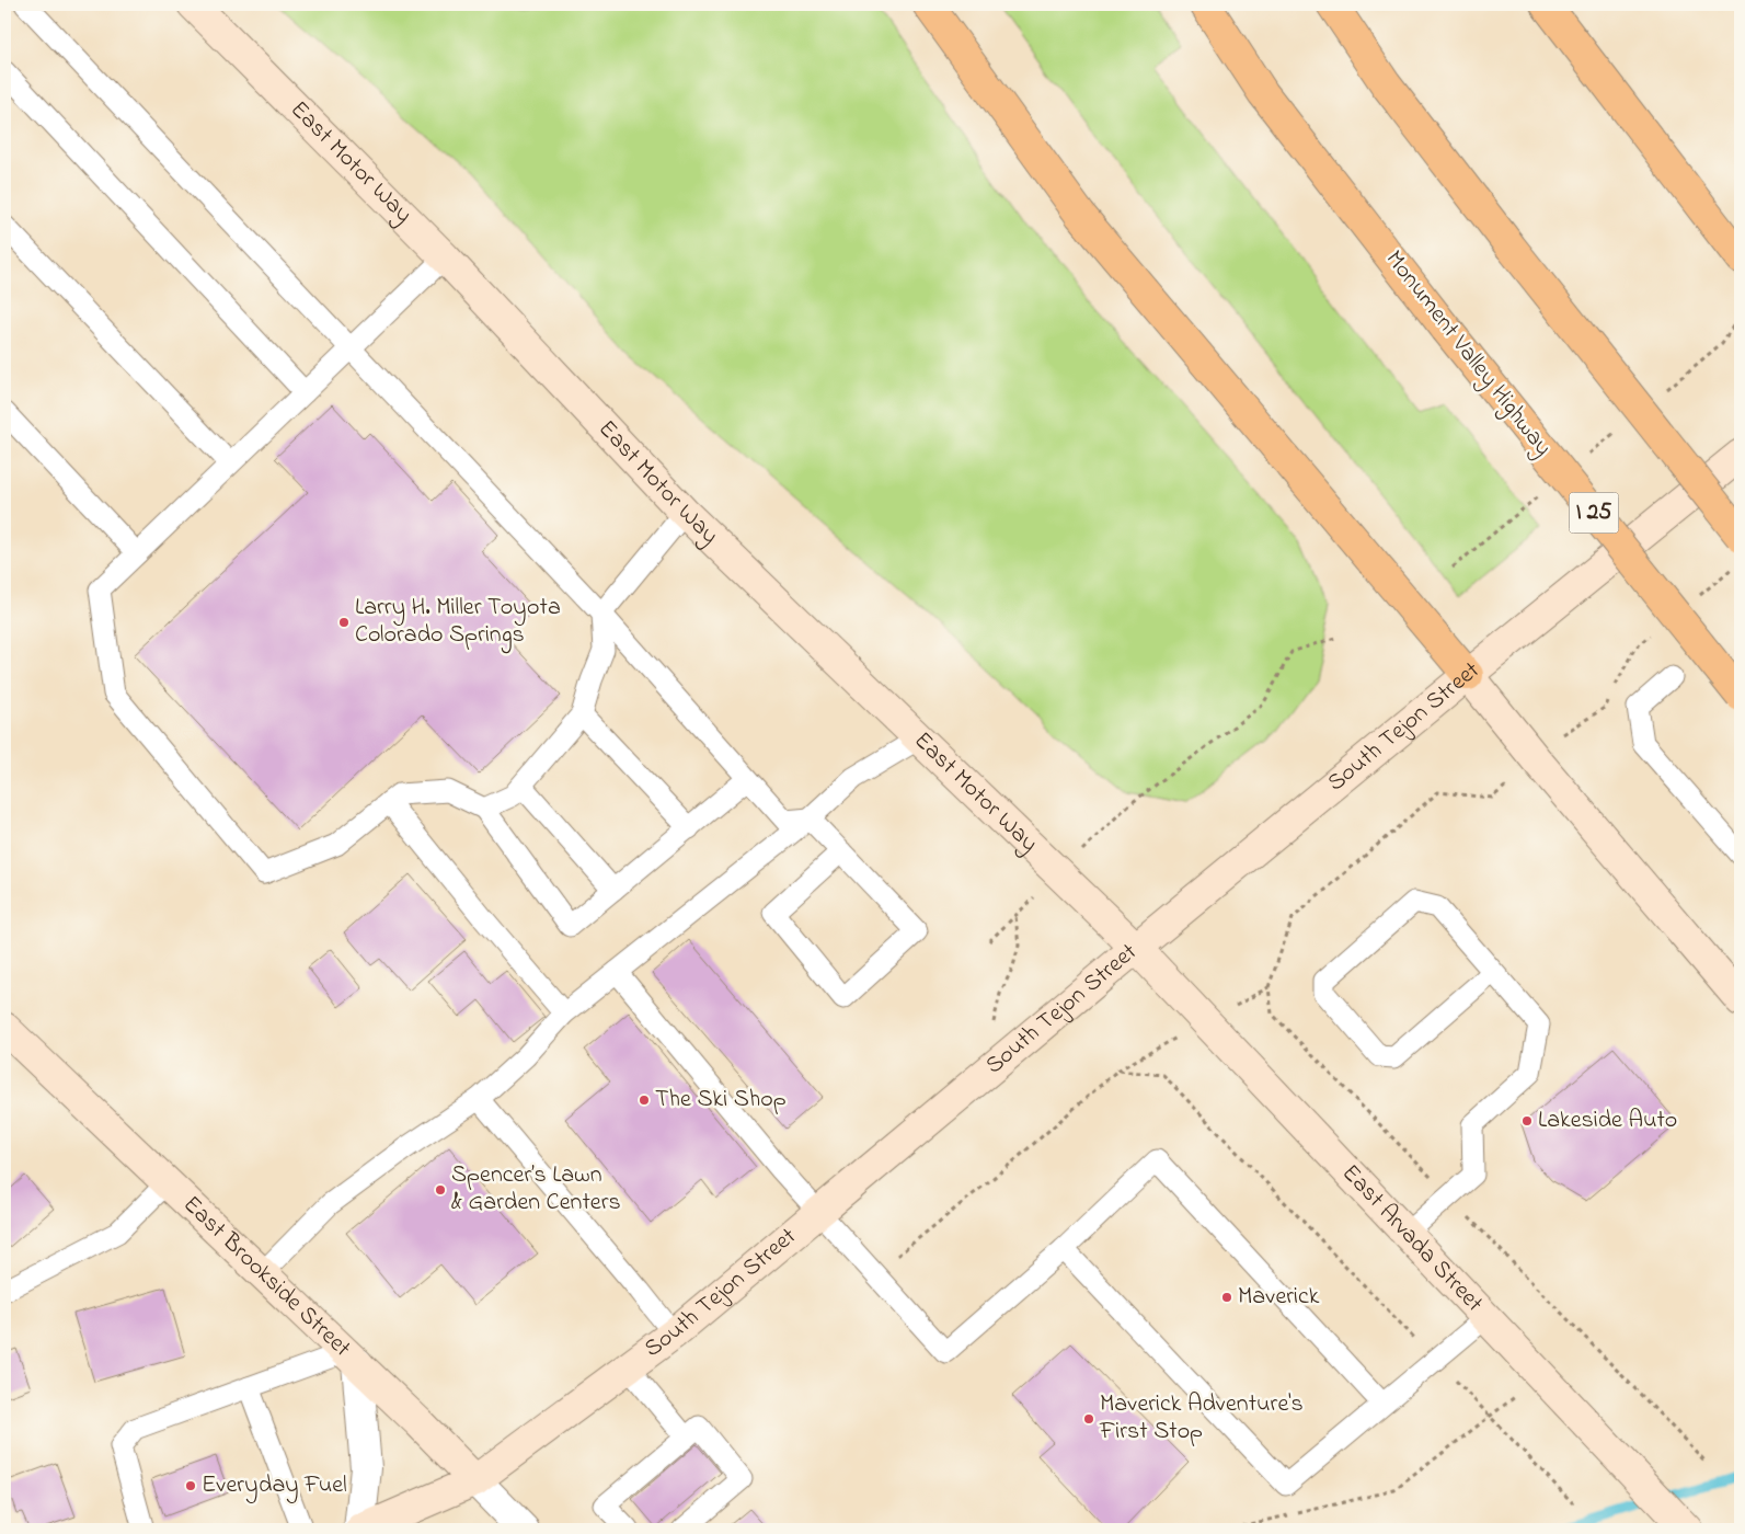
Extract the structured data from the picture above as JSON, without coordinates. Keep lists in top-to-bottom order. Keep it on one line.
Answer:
{"streets":{"highway":["Monument Valley Highway","I 25"],"street":["East Motor Way","South Tejon Street","East Arvada Street","East Brookside Street"]},"crossings":[["East Motor Way","South Tejon Street"],["East Motor Way","East Arvada Street"],["South Tejon Street","East Arvada Street"],["South Tejon Street","East Brookside Street"]],"places":["Larry H. Miller Toyota Colorado Springs","The Ski Shop","Lakeside Auto","Spencer’s Lawn & Garden Centers","Maverick","Maverick Adventure's First Stop","Everyday Fuel"]}
